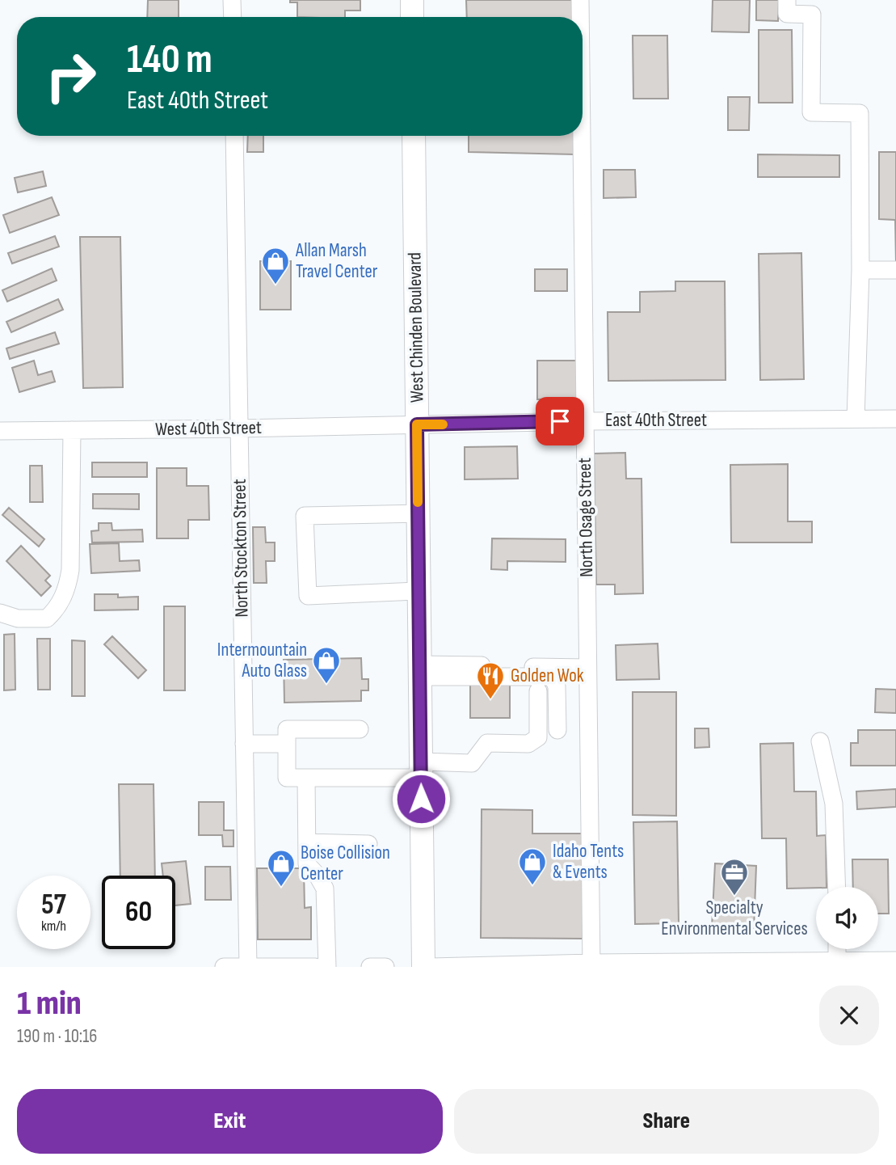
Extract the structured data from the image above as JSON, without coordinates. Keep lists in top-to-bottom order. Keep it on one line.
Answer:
{"streets":{"main road":["West Chinden Boulevard"],"street":["East 40th Street","West 40th Street","North Osage Street","North Stockton Street"]},"crossings":[["West Chinden Boulevard","East 40th Street"],["West Chinden Boulevard","West 40th Street"],["East 40th Street","West 40th Street"],["East 40th Street","North Osage Street"],["West 40th Street","North Stockton Street"]],"places":{"shop":["Allan Marsh Travel Center","Intermountain Auto Glass","Idaho Tents & Events","Boise Collision Center"],"restaurant":["Golden Wok"],"office":["Specialty Environmental Services"]},"page":{"turn":["140 m","East 40th Street"],"speed":"57 km/h","limit":"60","heading":["1 min","190 m · 10:16"],"buttons":["Exit","Share"]}}
